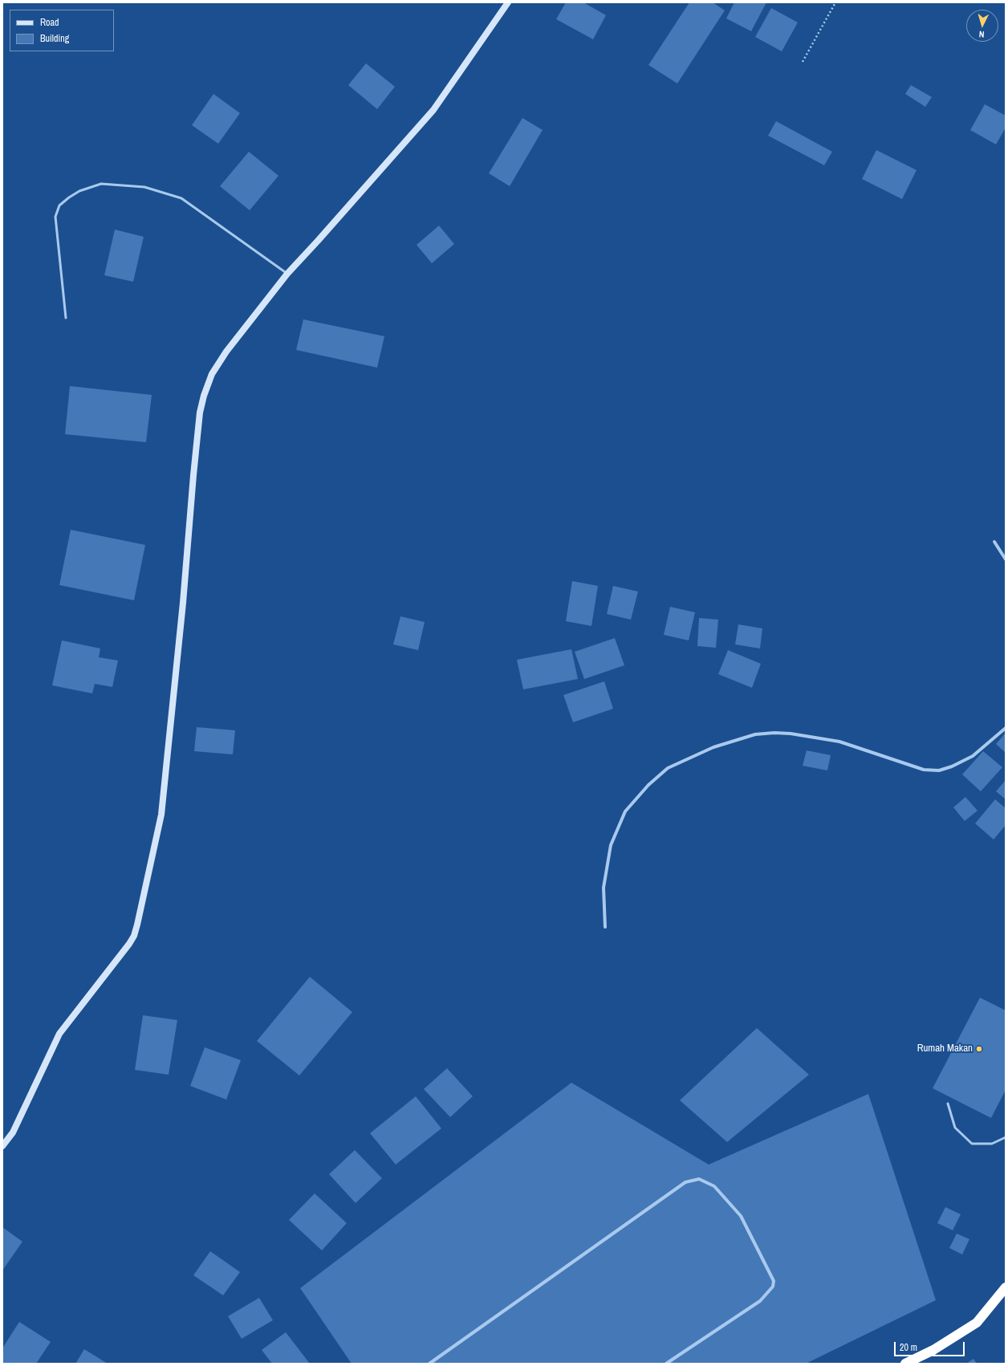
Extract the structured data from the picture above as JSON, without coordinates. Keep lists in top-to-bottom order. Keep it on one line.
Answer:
{"places":["Rumah Makan"],"legend":["Road","Building"],"scale_bar":"20 m","north":"bottom"}
